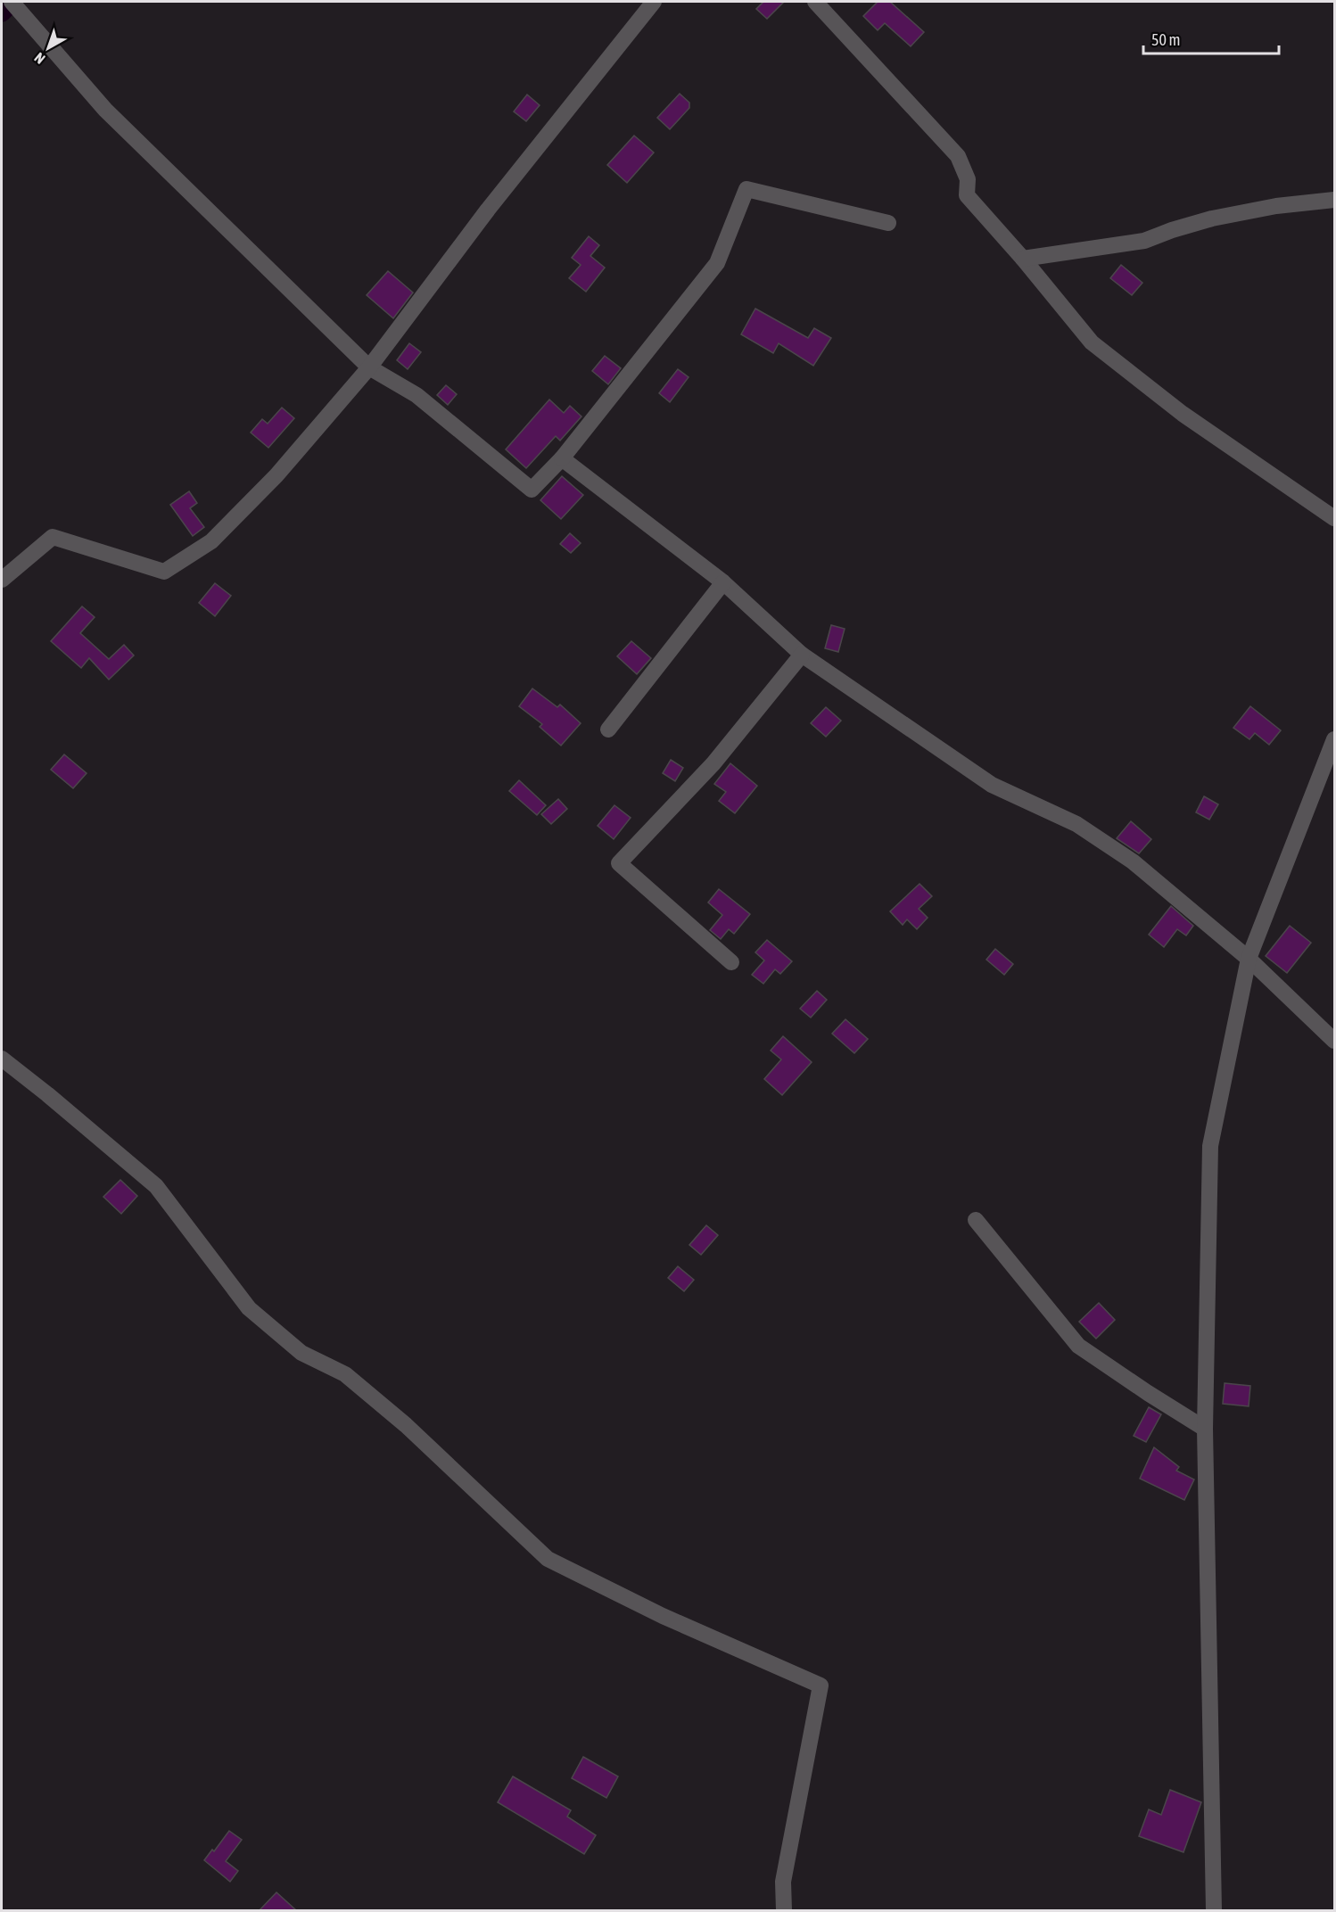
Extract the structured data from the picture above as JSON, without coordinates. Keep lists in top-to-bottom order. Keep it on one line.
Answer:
{"scale_bar":"50 m","north":"bottom left"}
